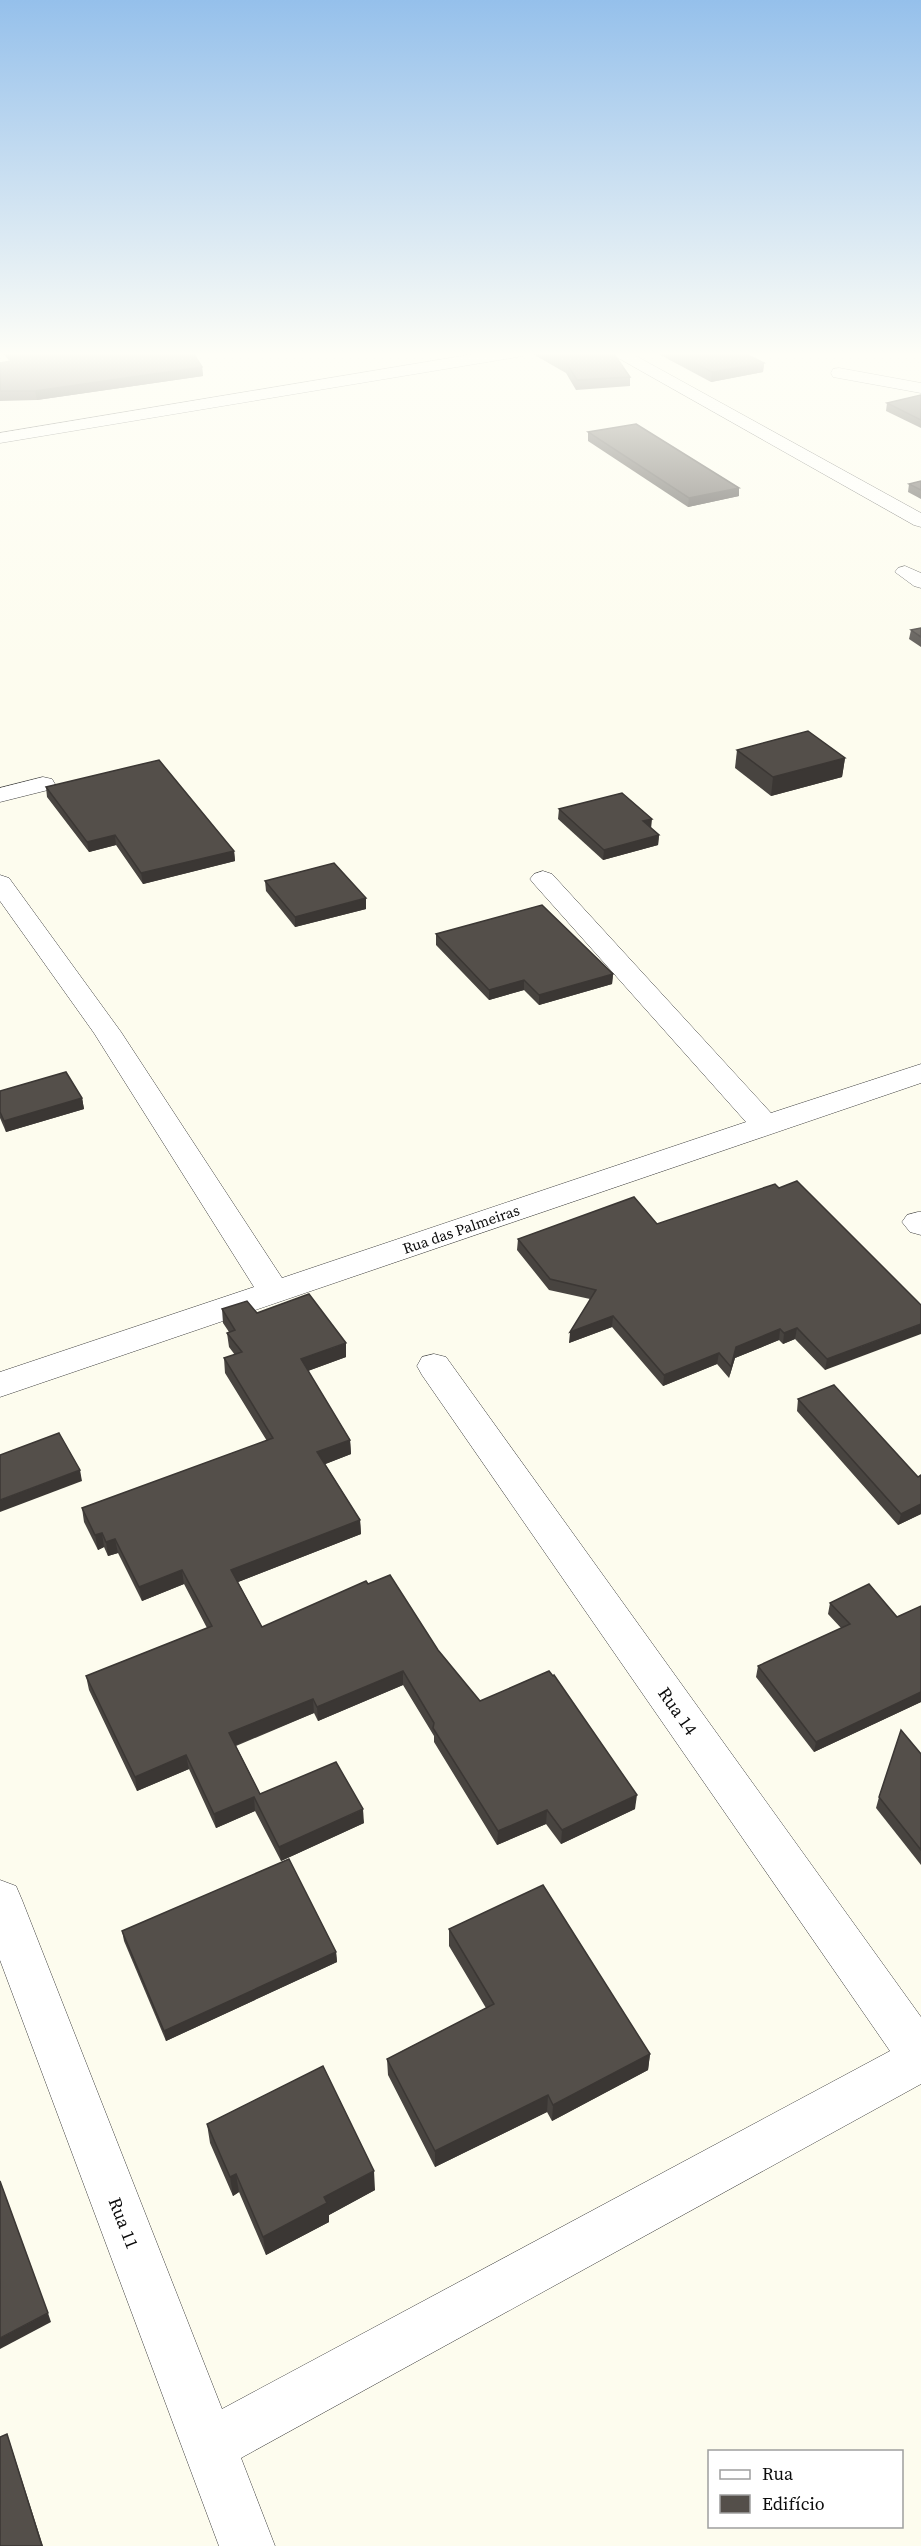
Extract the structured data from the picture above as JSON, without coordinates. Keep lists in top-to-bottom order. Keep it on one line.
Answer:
{"streets":{"street":["Rua das Palmeiras","Rua 14","Rua 11"]},"legend":["Rua","Edifício"]}
